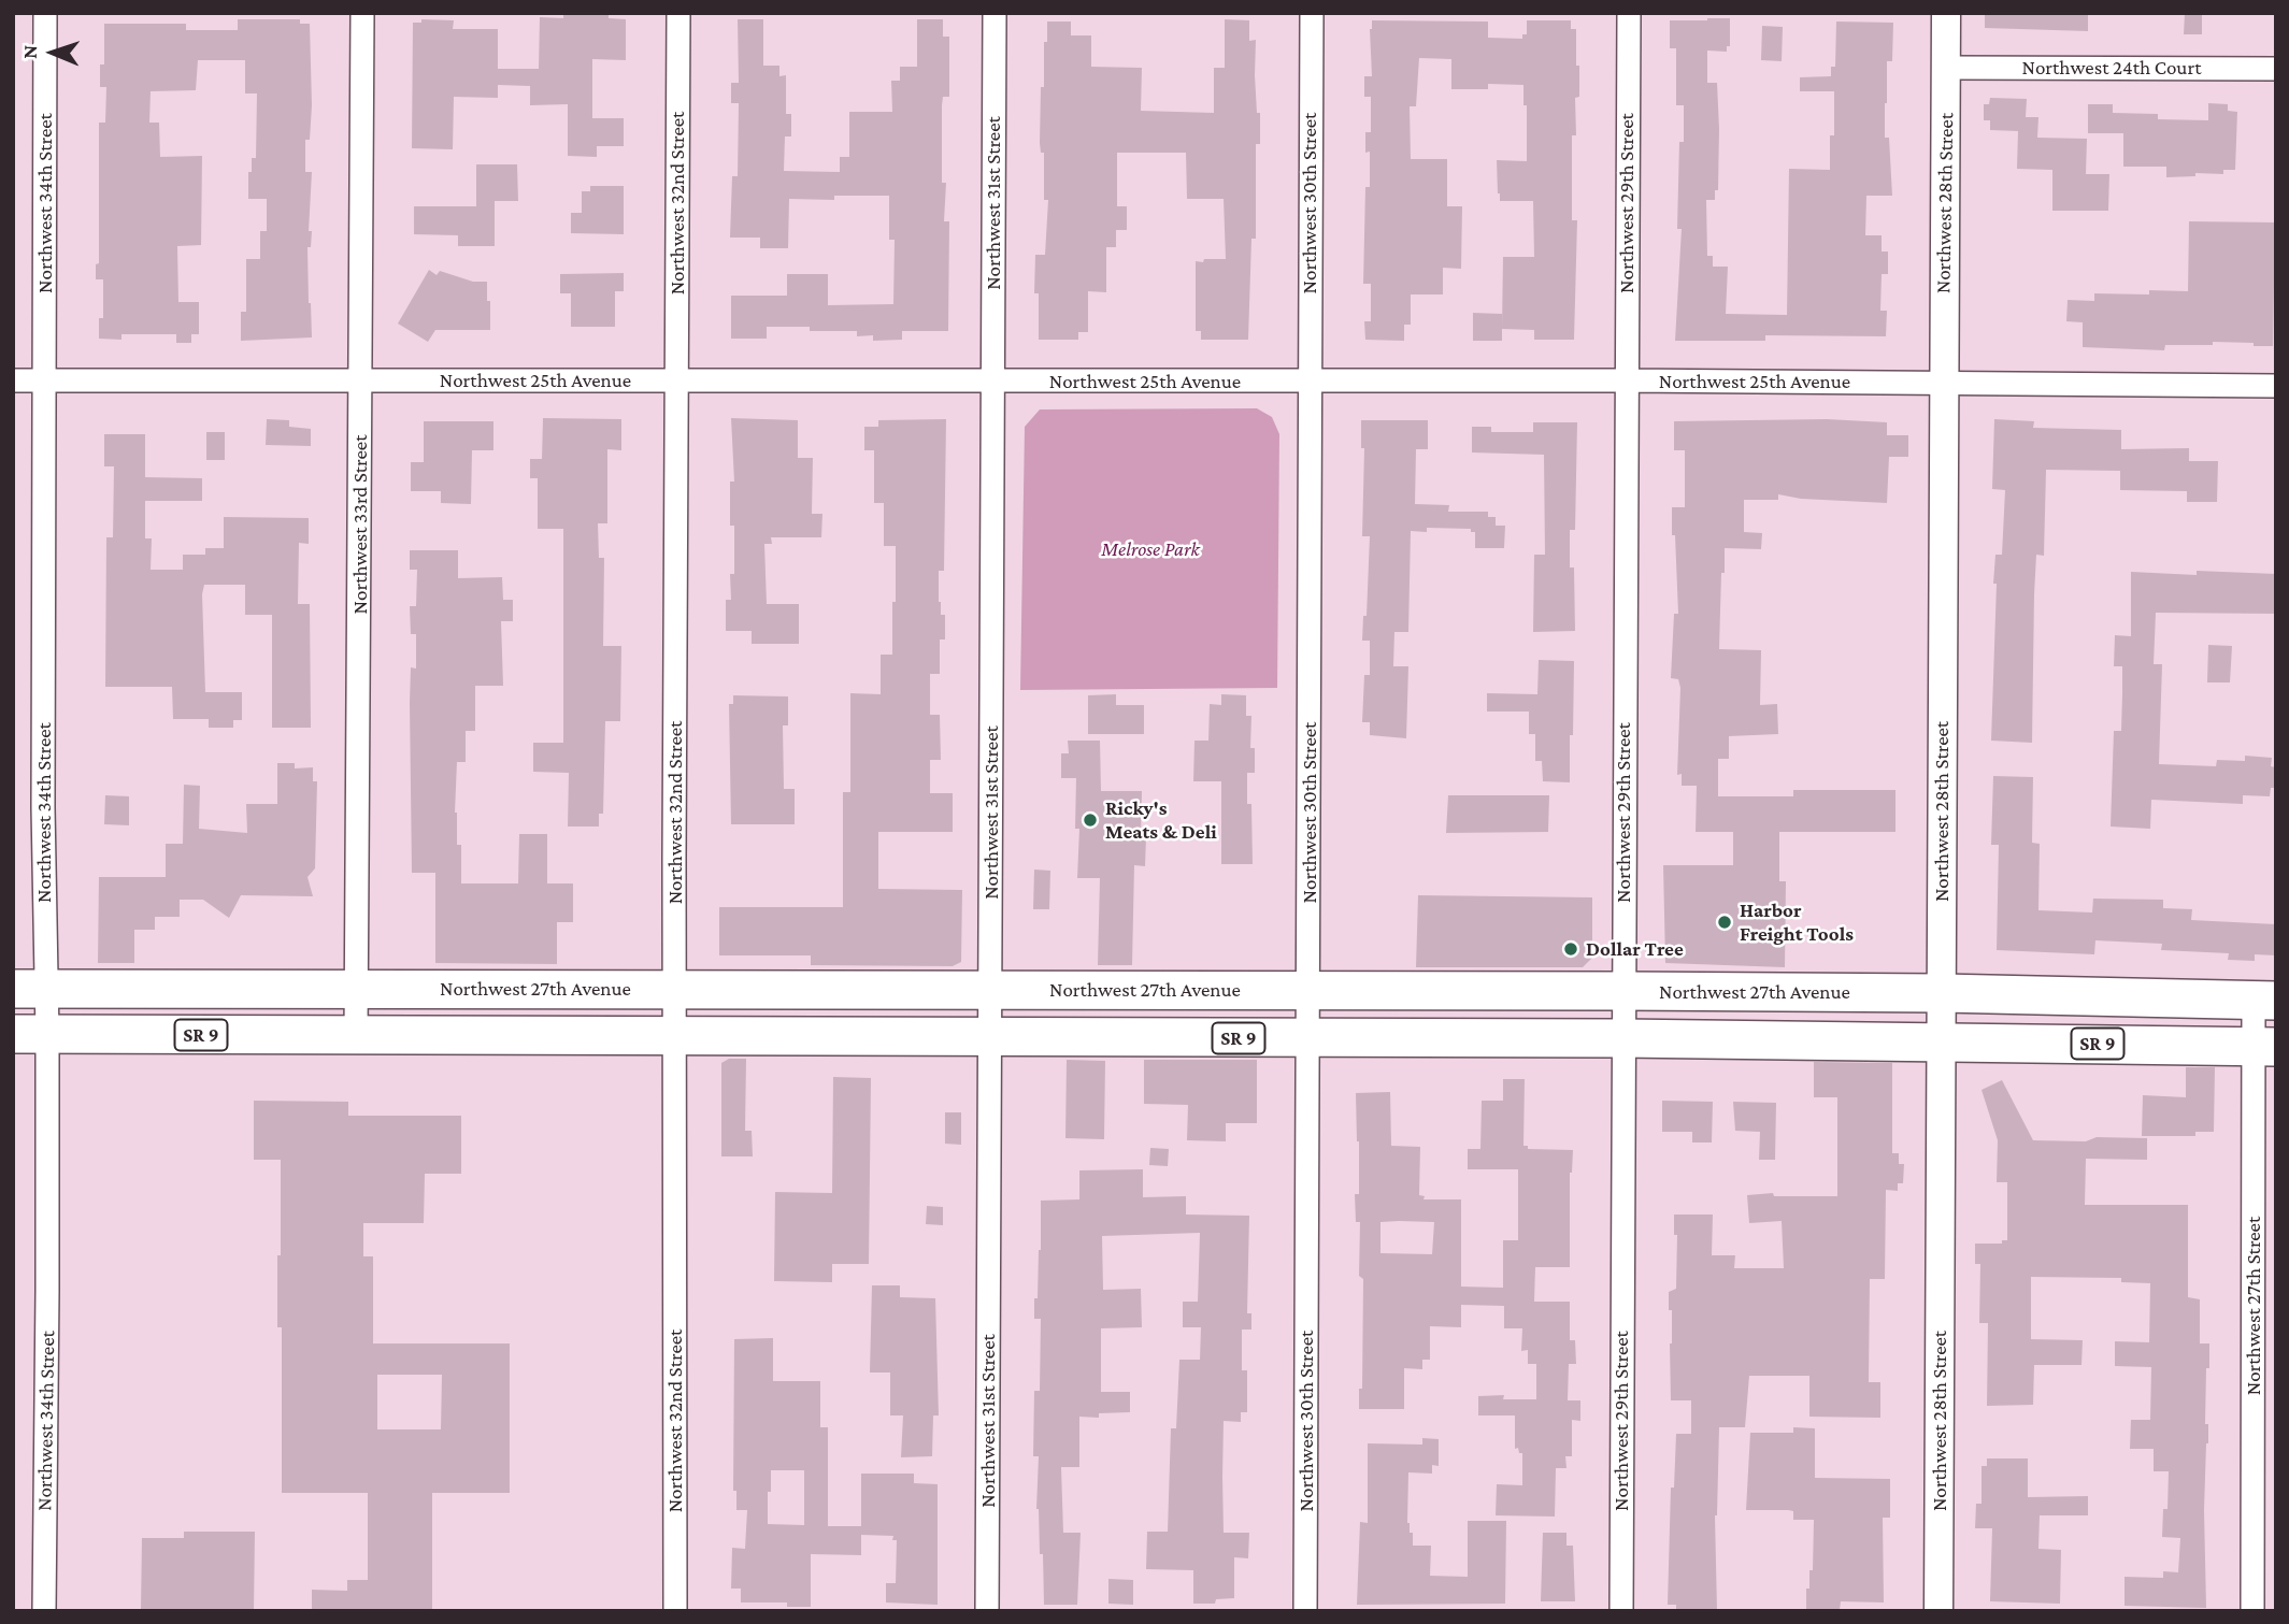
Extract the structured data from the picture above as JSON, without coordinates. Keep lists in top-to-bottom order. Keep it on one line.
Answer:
{"streets":{"highway":["Northwest 27th Avenue","SR 9"],"street":["Northwest 24th Court","Northwest 34th Street","Northwest 32nd Street","Northwest 31st Street","Northwest 30th Street","Northwest 29th Street","Northwest 28th Street","Northwest 25th Avenue","Northwest 33rd Street","Northwest 27th Street"]},"crossings":[["Northwest 24th Court","Northwest 28th Street"],["Northwest 34th Street","Northwest 25th Avenue"],["Northwest 34th Street","Northwest 27th Avenue"],["Northwest 34th Street","SR 9"],["Northwest 32nd Street","Northwest 25th Avenue"],["Northwest 32nd Street","Northwest 27th Avenue"],["Northwest 32nd Street","SR 9"],["Northwest 31st Street","Northwest 25th Avenue"],["Northwest 31st Street","Northwest 27th Avenue"],["Northwest 31st Street","SR 9"],["Northwest 30th Street","Northwest 25th Avenue"],["Northwest 30th Street","Northwest 27th Avenue"],["Northwest 30th Street","SR 9"],["Northwest 29th Street","Northwest 25th Avenue"],["Northwest 29th Street","Northwest 27th Avenue"],["Northwest 29th Street","SR 9"],["Northwest 28th Street","Northwest 25th Avenue"],["Northwest 28th Street","Northwest 27th Avenue"],["Northwest 28th Street","SR 9"],["Northwest 25th Avenue","Northwest 33rd Street"],["Northwest 33rd Street","Northwest 27th Avenue"],["Northwest 33rd Street","SR 9"],["Northwest 27th Avenue","Northwest 27th Street"],["SR 9","Northwest 27th Street"]],"parks":["Melrose Park"],"places":["Ricky's Meats & Deli","Harbor Freight Tools","Dollar Tree"],"north":"left"}
